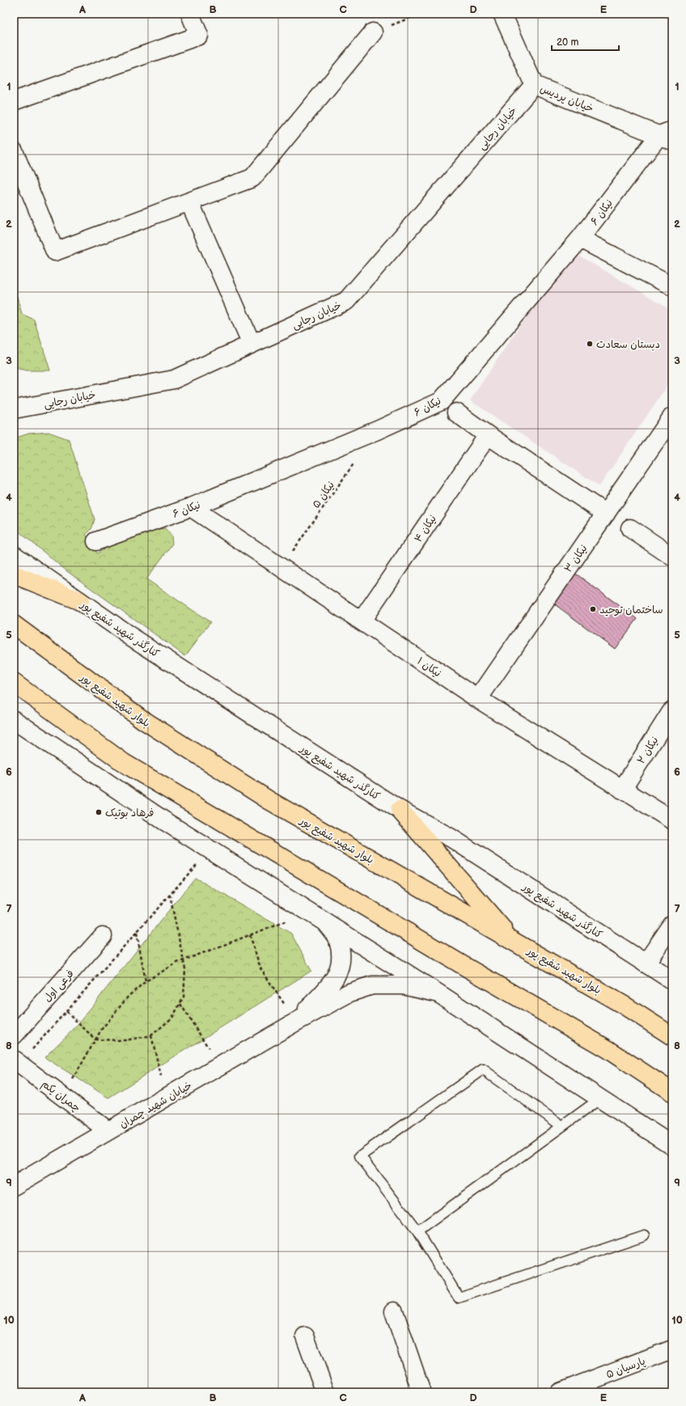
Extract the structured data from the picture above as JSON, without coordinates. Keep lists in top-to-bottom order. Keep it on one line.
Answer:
{"streets":{"main road":["بلوار شهید شفیع پور"],"street":["خیابان پردیس","خیابان رجایی","نیکان ۶","نیکان ۴","نیکان ۳","کنارگذر شهید شفیع پور","نیکان ۱","نیکان ۲","فرعی اول","چمران یکم","خیابان شهید چمران","پارسیان ۵"],"path":["نیکان ۵"]},"crossings":[["خیابان پردیس","خیابان رجایی"],["خیابان پردیس","نیکان ۶"],["نیکان ۶","نیکان ۱"],["نیکان ۵","نیکان ۱"],["نیکان ۴","نیکان ۱"],["نیکان ۳","نیکان ۱"],["نیکان ۱","نیکان ۲"],["چمران یکم","خیابان شهید چمران"]],"places":["دبستان سعادت","ساختمان توحید","فرهاد بوتیک"],"scale_bar":"20 m","grid":{"columns":["A","B","C","D","E"],"rows":["1","2","3","4","5","6","7","8","9","10"]}}
